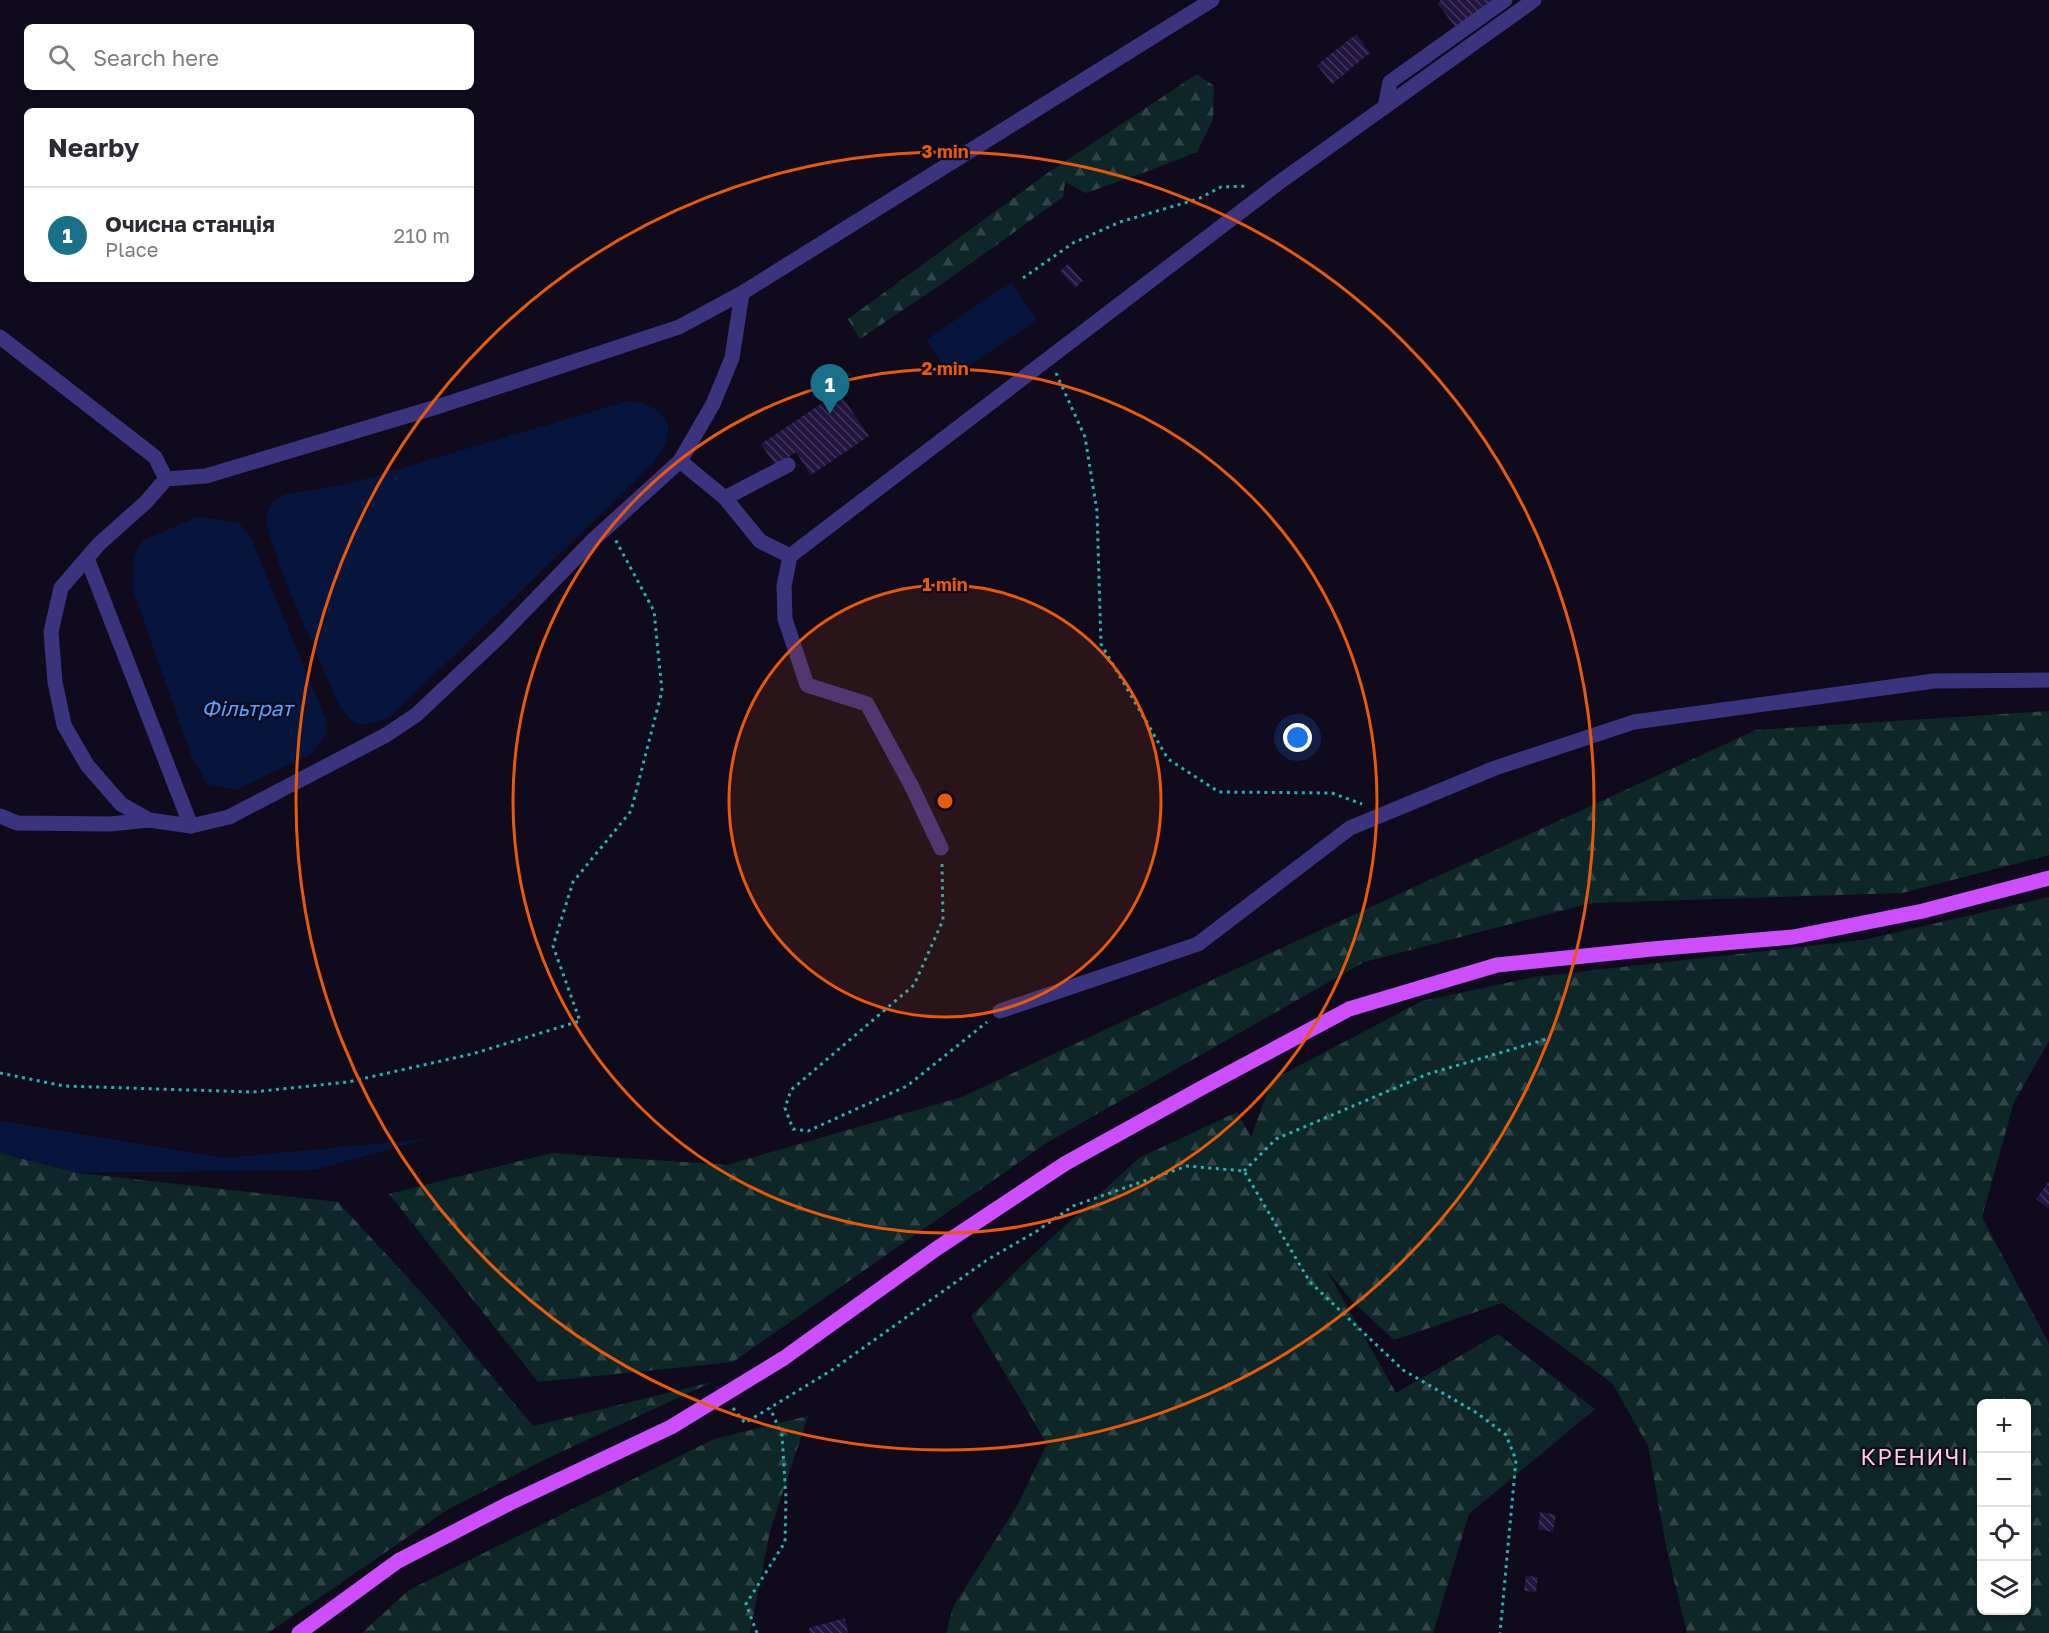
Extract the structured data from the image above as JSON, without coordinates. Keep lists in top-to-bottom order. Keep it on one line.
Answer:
{"districts":["КРЕНИЧІ"],"water":["Фільтрат"],"page":{"search":"Search here","heading":"Nearby","list":[{"mark":"1","name":"Очисна станція","note":"Place","value":"210 m"}],"pins":"1","map_buttons":["+","−"]},"rings":["3 min","2 min","1 min"]}
